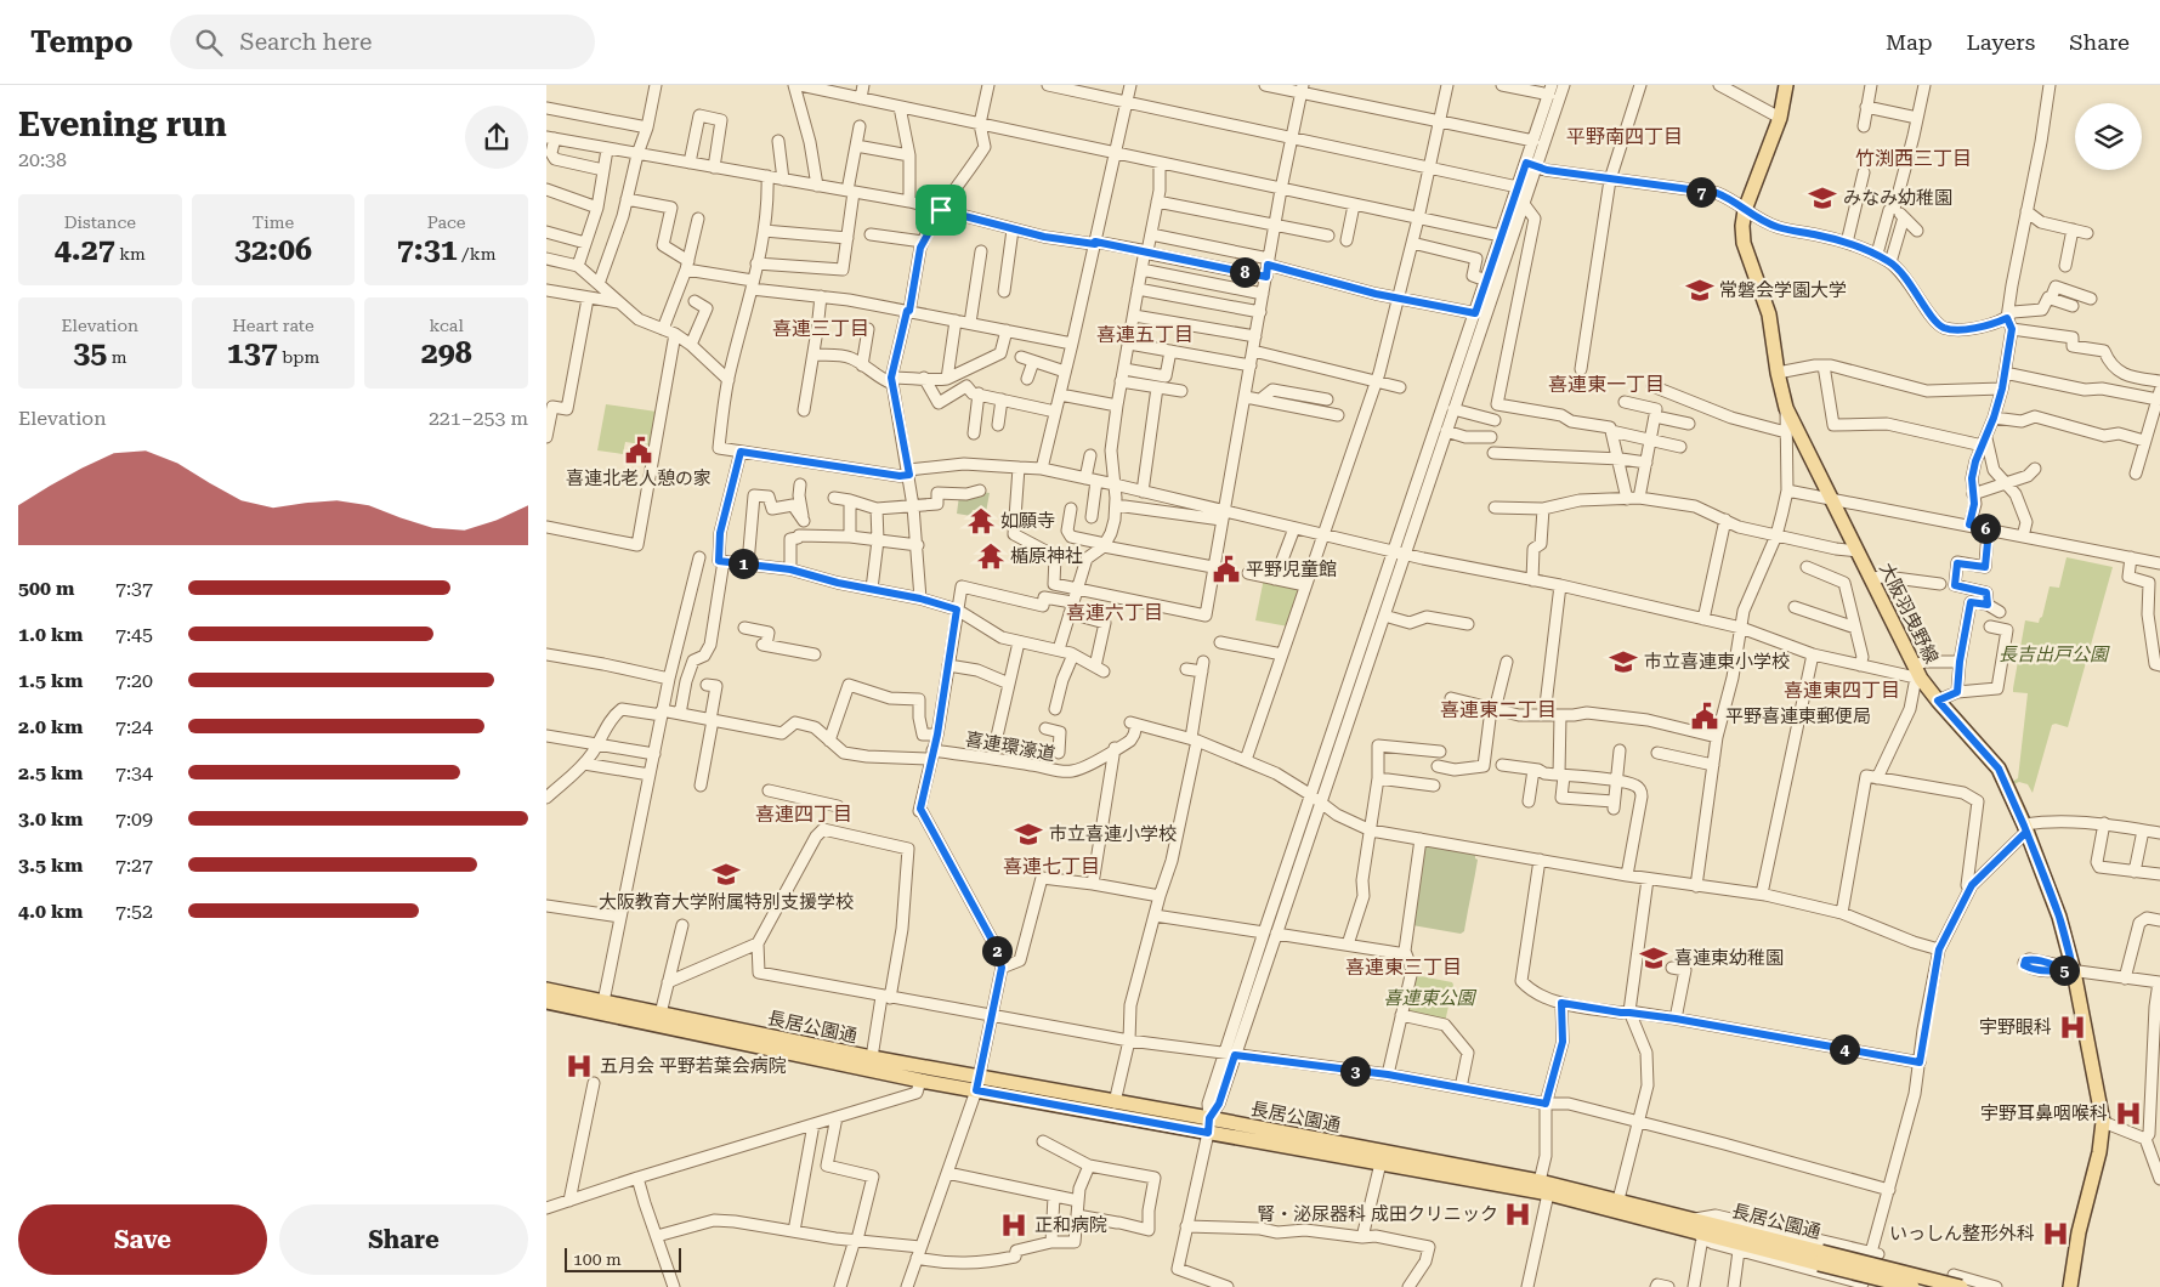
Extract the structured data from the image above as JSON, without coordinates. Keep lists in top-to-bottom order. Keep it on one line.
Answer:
{"streets":{"main road":["大阪羽曳野線","長居公園通"],"street":["喜連環濠道"]},"districts":["平野南四丁目","竹渕西三丁目","喜連三丁目","喜連五丁目","喜連東一丁目","喜連六丁目","喜連東四丁目","喜連東二丁目","喜連四丁目","喜連七丁目","喜連東三丁目"],"parks":["長吉出戸公園","喜連東公園"],"places":{"school or university":["みなみ幼稚園","常磐会学園大学","市立喜連東小学校","市立喜連小学校","大阪教育大学附属特別支援学校","喜連東幼稚園"],"public building":["喜連北老人憩の家","平野児童館","平野喜連東郵便局"],"temple":["如願寺","楯原神社"],"hospital":["宇野眼科","五月会 平野若葉会病院","宇野耳鼻咽喉科","腎・泌尿器科 成田クリニック","正和病院","いっしん整形外科"]},"scale_bar":"100 m","page":{"header":"Tempo","search":"Search here","nav":["Map","Layers","Share"],"heading":["Evening run","20:38"],"pins":["7","8","6","1","2","5","4","3"],"stats":[["Distance","4.27 km"],["Time","32:06"],["Pace","7:31 /km"],["Elevation","35 m"],["Heart rate","137 bpm"],["kcal","298"]],"chart":["Elevation","221–253 m"],"list":[{"name":"500 m","note":"7:37"},{"name":"1.0 km","note":"7:45"},{"name":"1.5 km","note":"7:20"},{"name":"2.0 km","note":"7:24"},{"name":"2.5 km","note":"7:34"},{"name":"3.0 km","note":"7:09"},{"name":"3.5 km","note":"7:27"},{"name":"4.0 km","note":"7:52"}],"buttons":["Save","Share"],"scale":"100 m"}}
